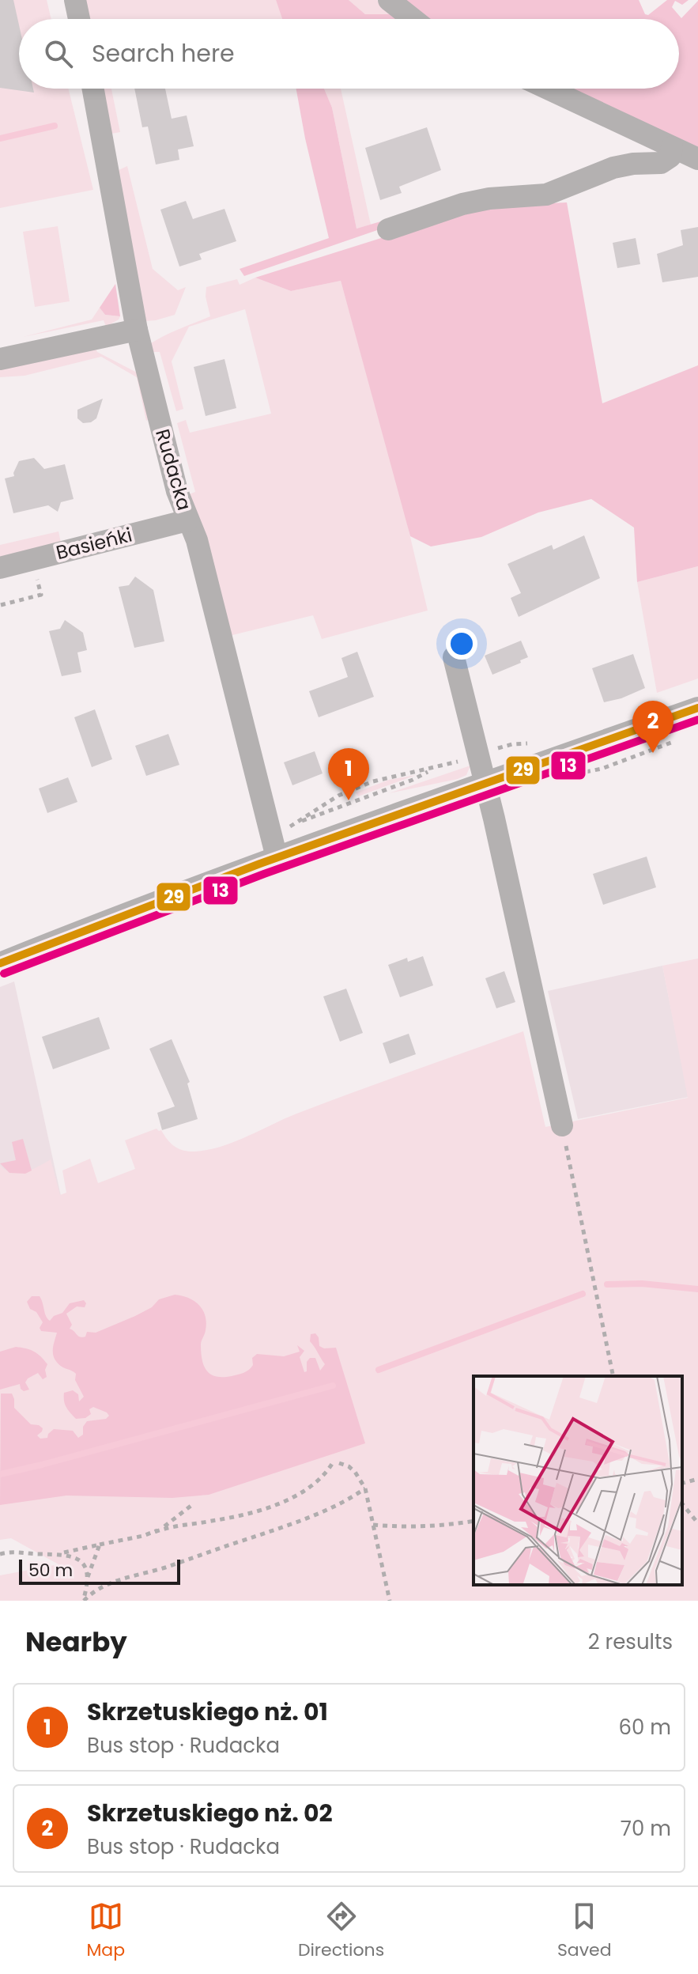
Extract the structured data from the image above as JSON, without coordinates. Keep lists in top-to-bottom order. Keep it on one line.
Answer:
{"streets":{"street":["Rudacka","Basieńki"]},"crossings":[["Rudacka","Basieńki"]],"lines":["transit line 29","transit line 13"],"scale_bar":"50 m","page":{"search":"Search here","pins":["2","1"],"scale":"50 m","heading":["Nearby","2 results"],"list":[{"mark":"1","name":"Skrzetuskiego nż. 01","note":"Bus stop · Rudacka","value":"60 m"},{"mark":"2","name":"Skrzetuskiego nż. 02","note":"Bus stop · Rudacka","value":"70 m"}],"nav":["Map","Directions","Saved"]}}
